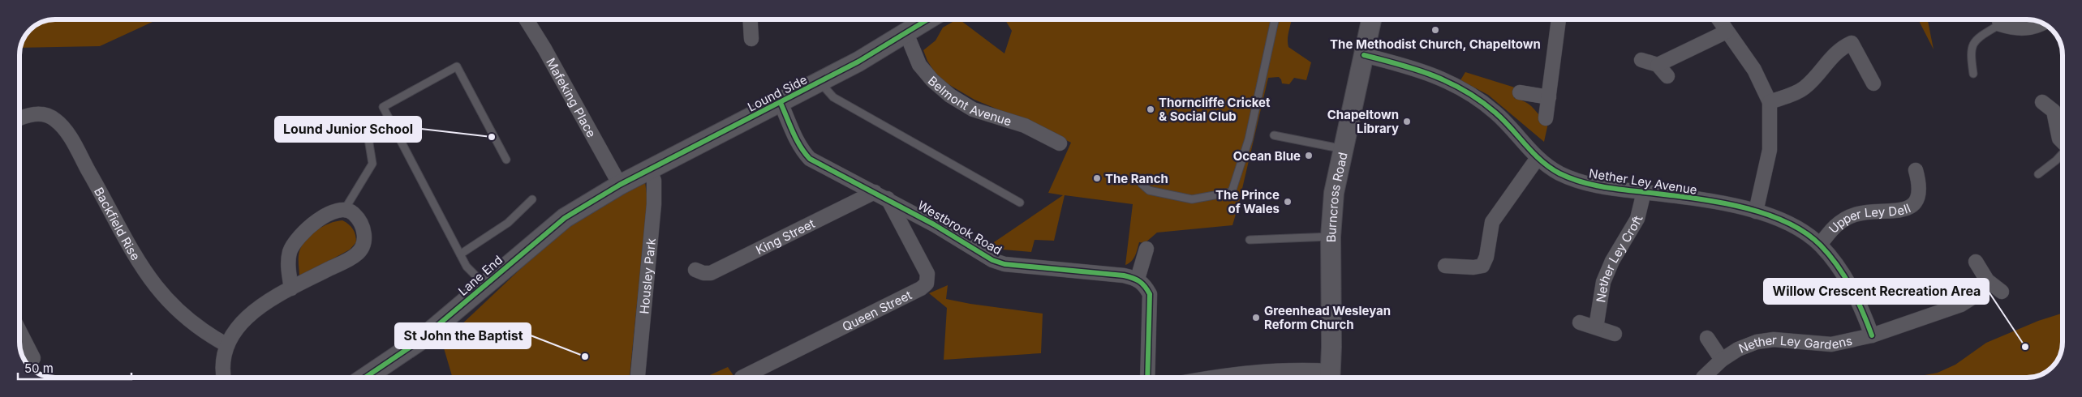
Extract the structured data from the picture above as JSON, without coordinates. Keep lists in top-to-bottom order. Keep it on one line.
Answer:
{"streets":{"street":["Lound Side","Mafeking Place","Belmont Avenue","Nether Ley Avenue","Burncross Road","Upper Ley Dell","Backfield Rise","Westbrook Road","King Street","Nether Ley Croft","Lane End","Housley Park","Queen Street","Nether Ley Gardens"]},"crossings":[["Lound Side","Mafeking Place"],["Lound Side","Belmont Avenue"],["Lound Side","Westbrook Road"],["Lound Side","Lane End"],["Lound Side","Housley Park"],["Mafeking Place","Lane End"],["Nether Ley Avenue","Burncross Road"],["Nether Ley Avenue","Upper Ley Dell"],["Nether Ley Avenue","Nether Ley Croft"],["Nether Ley Avenue","Nether Ley Gardens"],["Westbrook Road","King Street"],["Westbrook Road","Queen Street"]],"places":["The Methodist Church, Chapeltown","Thorncliffe Cricket & Social Club","Chapeltown Library","Lound Junior School","Ocean Blue","The Ranch","The Prince of Wales","Greenhead Wesleyan Reform Church","Willow Crescent Recreation Area","St John the Baptist"],"scale_bar":"50 m"}
